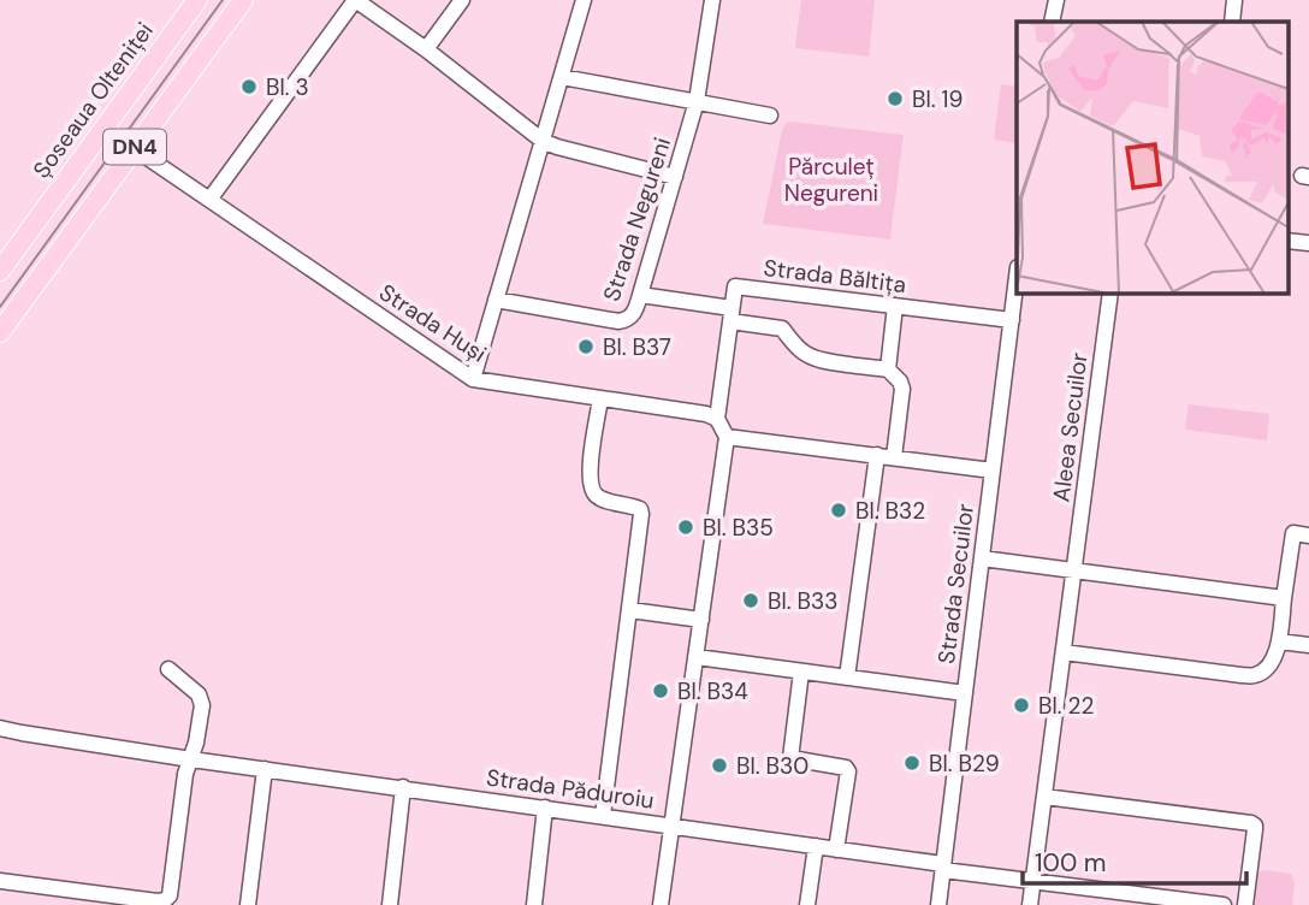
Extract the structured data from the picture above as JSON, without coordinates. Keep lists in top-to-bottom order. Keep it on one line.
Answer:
{"streets":{"main road":["Șoseaua Olteniței","DN4"],"street":["Strada Negureni","Strada Băltița","Strada Huși","Aleea Secuilor","Strada Secuilor","Strada Păduroiu"]},"crossings":[["DN4","Strada Huși"],["Strada Băltița","Strada Secuilor"],["Aleea Secuilor","Strada Păduroiu"],["Strada Secuilor","Strada Păduroiu"]],"parks":["Părculeț Negureni"],"places":["Bl. 3","Bl. 19","Bl. B37","Bl. B32","Bl. B35","Bl. B33","Bl. B34","Bl. 22","Bl. B29","Bl. B30"],"scale_bar":"100 m"}
